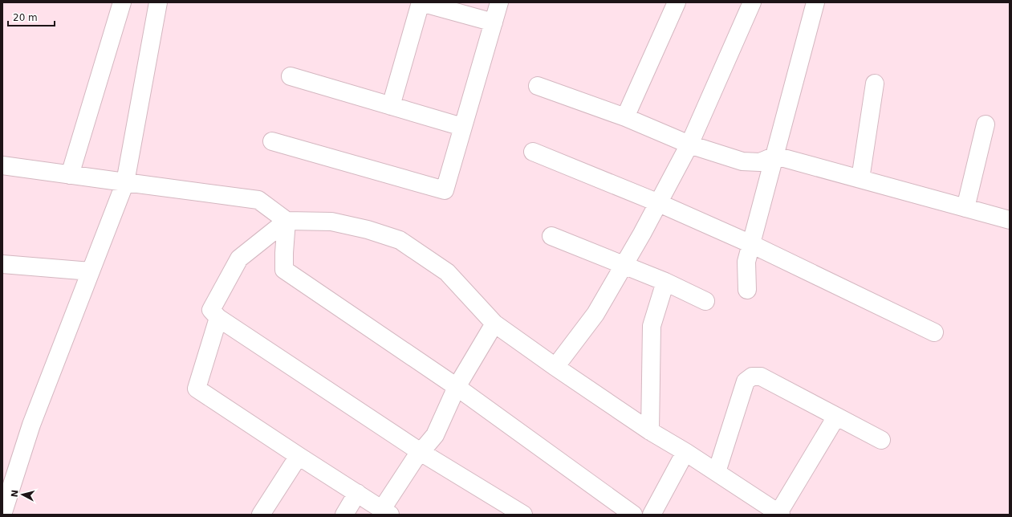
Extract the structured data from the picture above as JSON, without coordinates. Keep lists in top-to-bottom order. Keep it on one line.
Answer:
{"scale_bar":"20 m","north":"left"}
